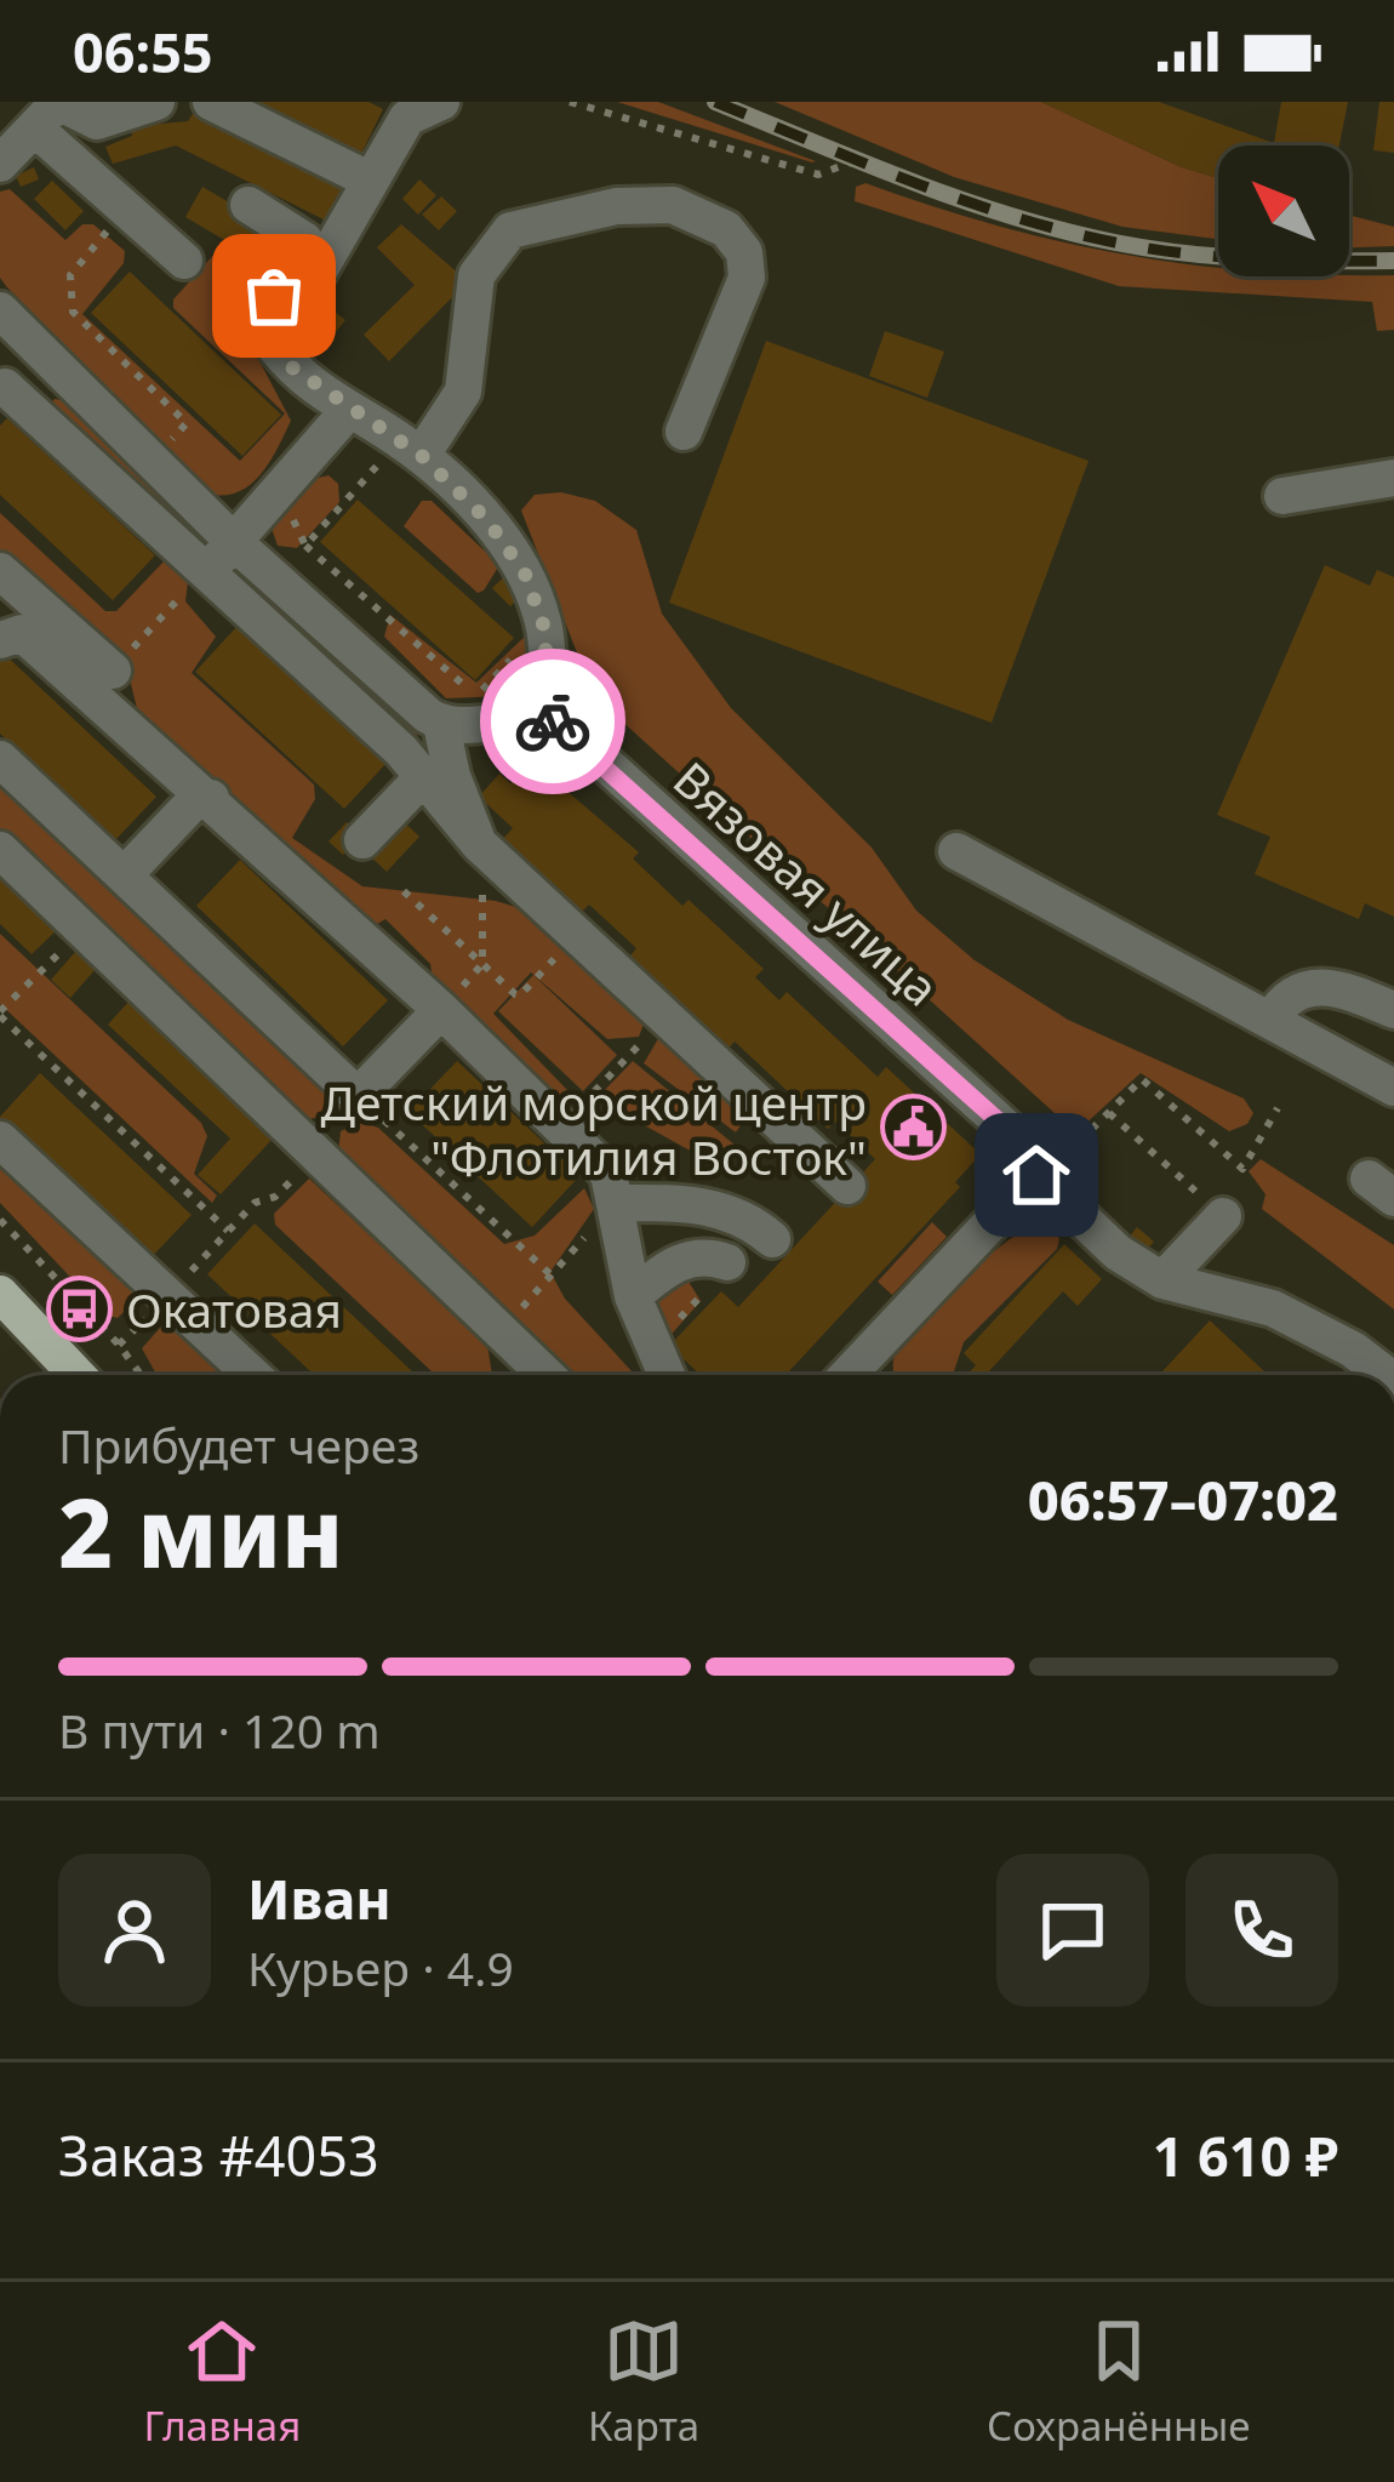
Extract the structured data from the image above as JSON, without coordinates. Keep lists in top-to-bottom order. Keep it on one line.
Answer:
{"streets":{"street":["Вязовая улица"]},"places":{"public building":["Детский морской центр \"Флотилия Восток\""],"bus stop":["Окатовая"]},"north":"top left","page":{"status":"06:55","heading":["2 мин","Прибудет через","06:57–07:02"],"panel":["Иван","Курьер · 4.9","Заказ #4053","1 610 ₽"],"bar":"В пути · 120 m","tabs":["Главная","Карта","Сохранённые"]}}
